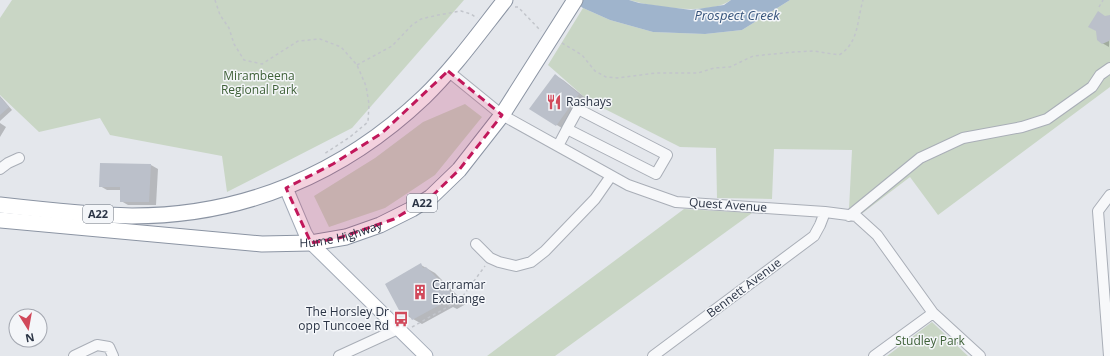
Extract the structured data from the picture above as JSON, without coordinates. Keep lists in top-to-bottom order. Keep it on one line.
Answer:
{"streets":{"highway":["A22","Hume Highway"],"street":["Quest Avenue","Bennett Avenue"]},"crossings":[["A22","Quest Avenue"],["Quest Avenue","Hume Highway"],["Quest Avenue","Bennett Avenue"]],"water":["Prospect Creek"],"parks":["Mirambeena Regional Park","Studley Park"],"places":{"restaurant":["Rashays"],"building":["Carramar Exchange"],"bus stop":["The Horsley Dr opp Tuncoee Rd"]},"north":"bottom"}
